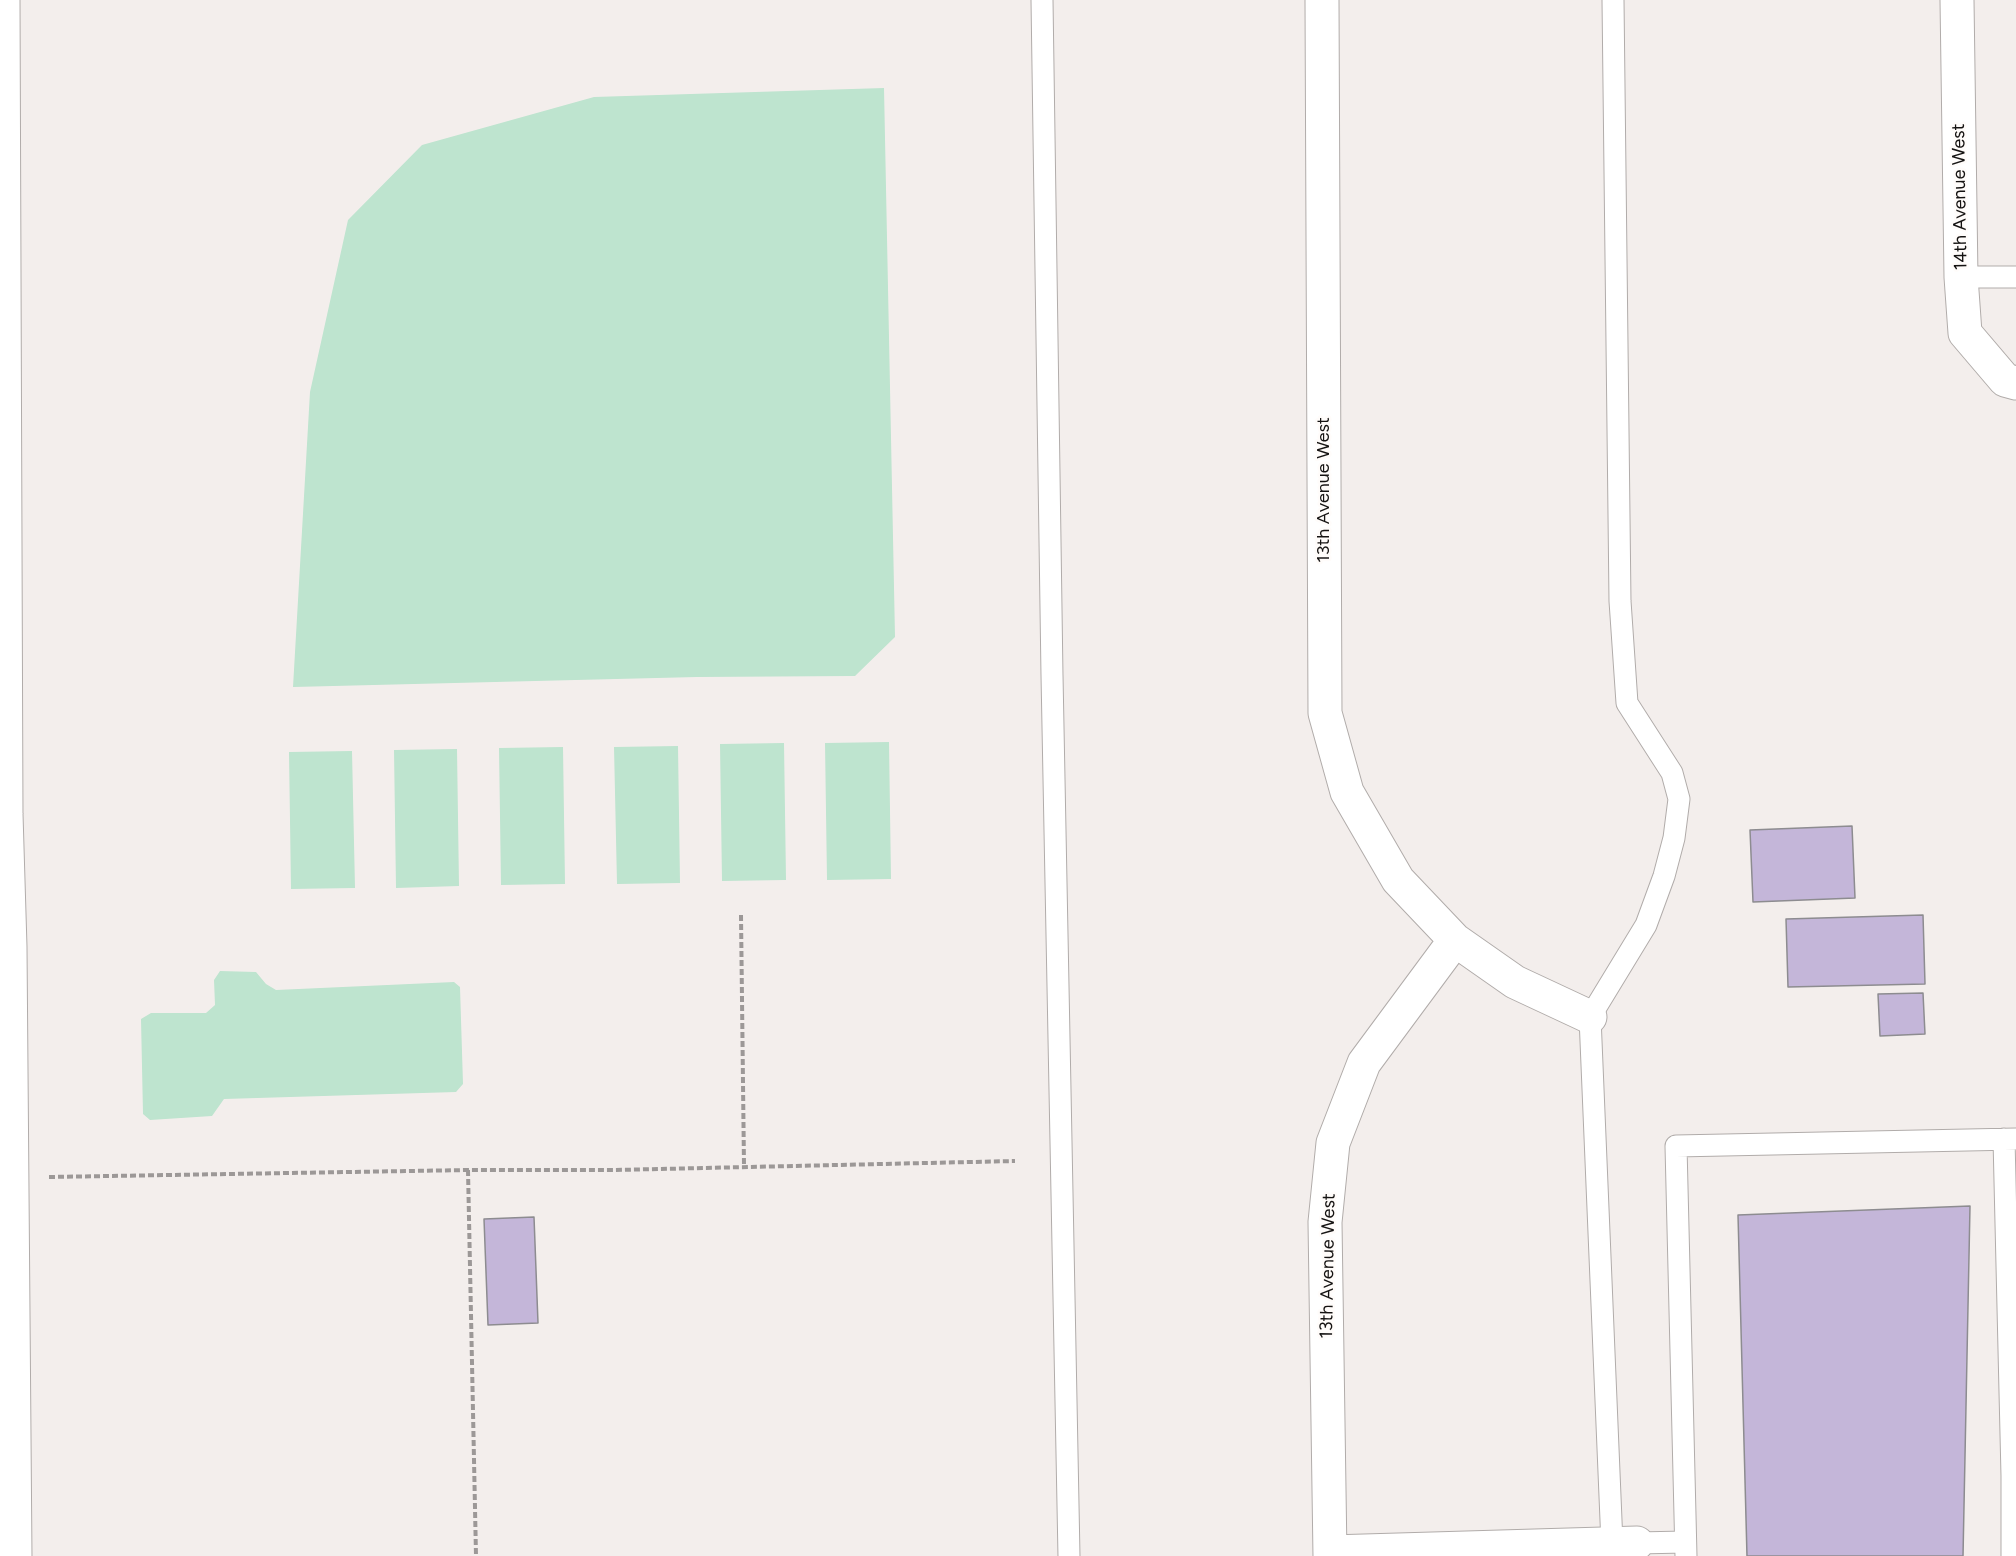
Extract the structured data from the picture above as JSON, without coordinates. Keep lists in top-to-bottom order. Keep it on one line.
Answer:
{"streets":{"street":["14th Avenue West","13th Avenue West"]}}
